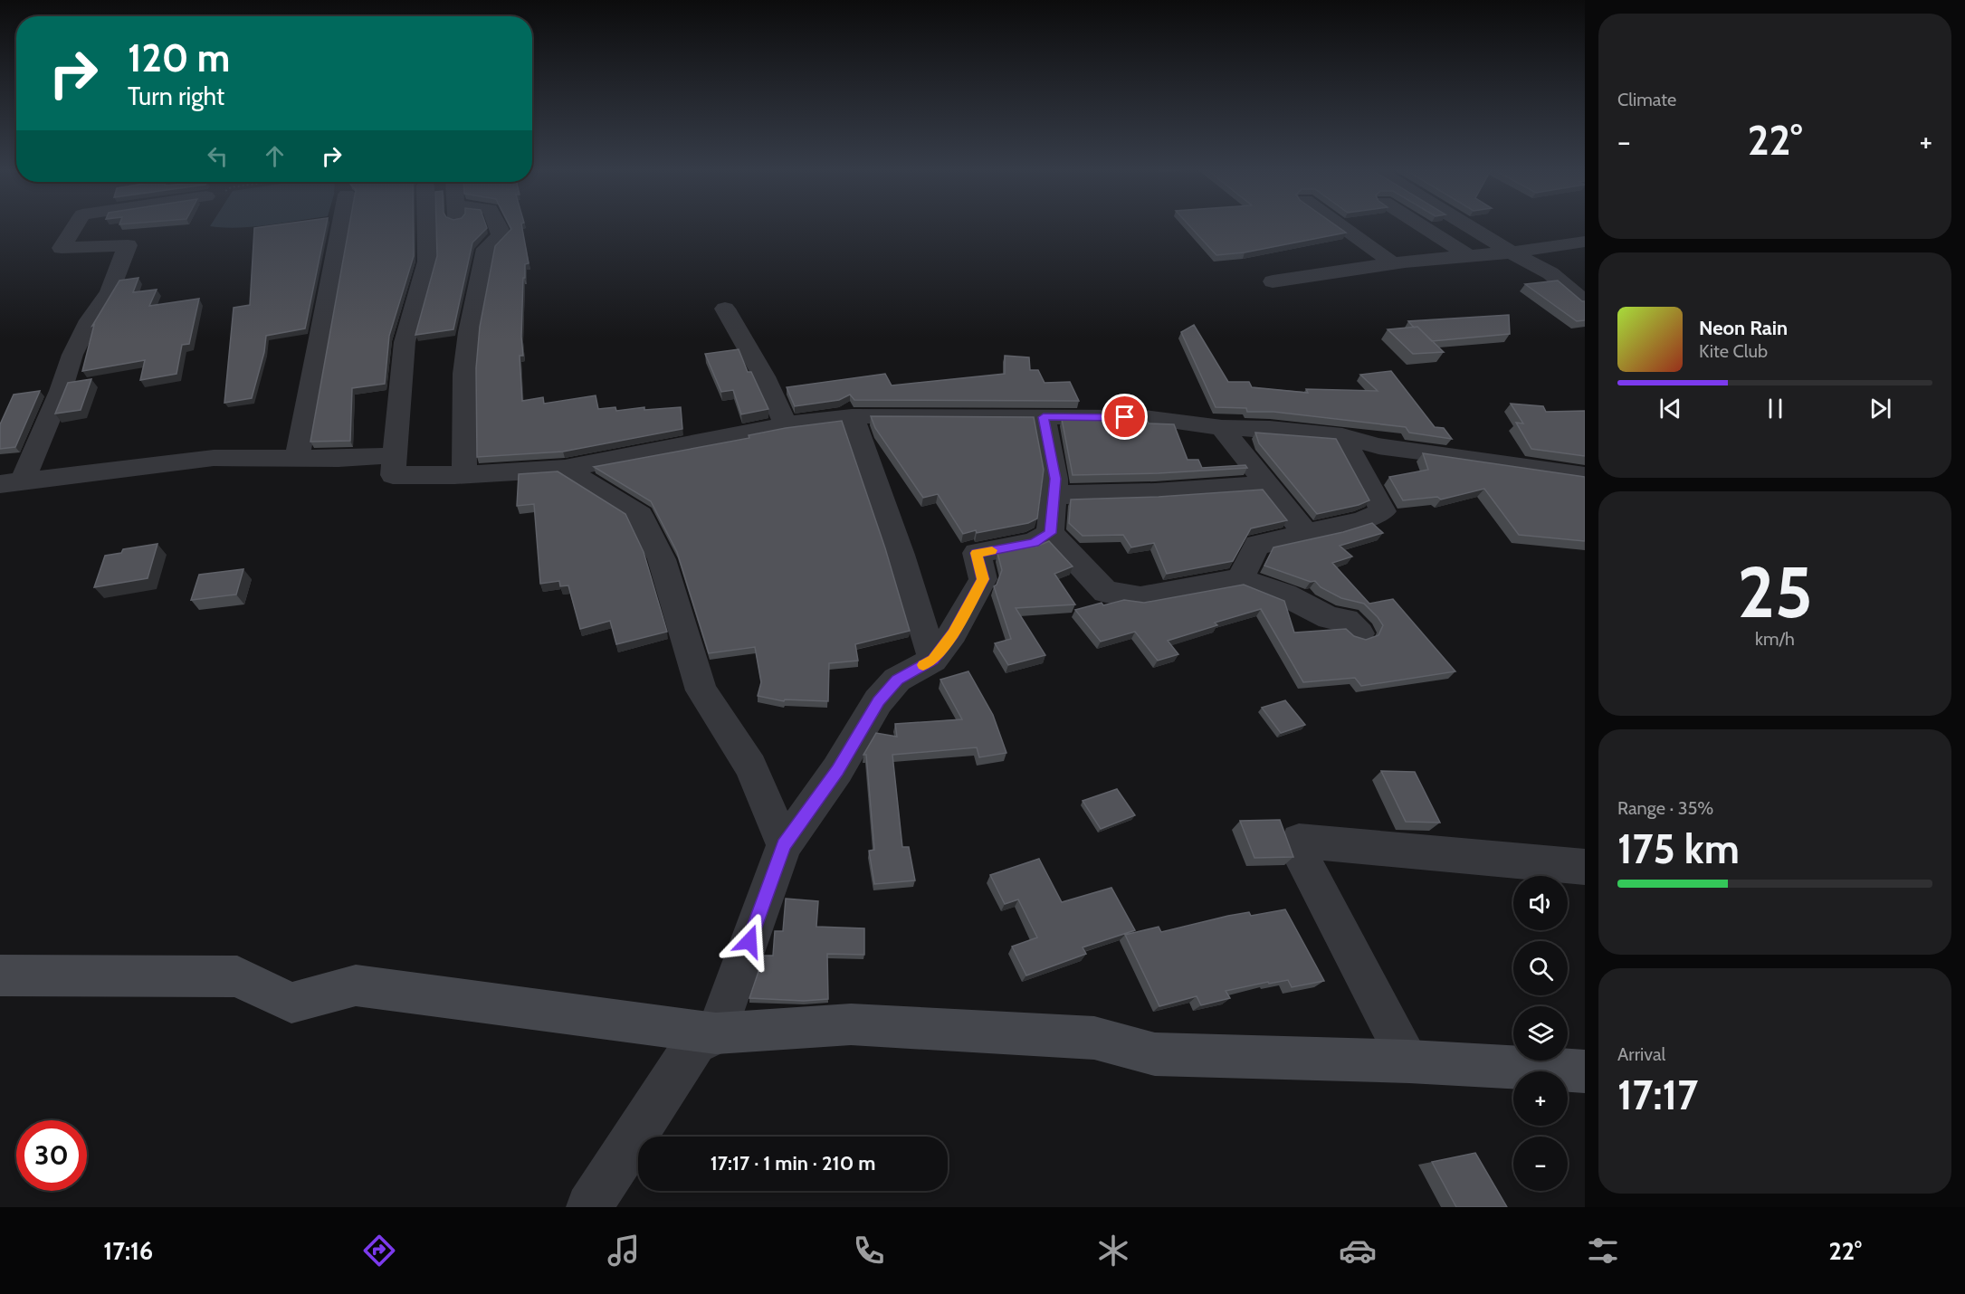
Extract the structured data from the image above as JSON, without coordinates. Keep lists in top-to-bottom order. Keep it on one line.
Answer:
{"page":{"tile":["Climate",["25","km/h"],["Range · 35%","175 km"],["Arrival","17:17"]],"turn":["120 m","Turn right"],"heat":["−","22°","+"],"song":["Neon Rain","Kite Club"],"map_buttons":["+","−"],"limit":"30","trip":"17:17 · 1 min · 210 m","tabs":["17:16","22°"]}}
